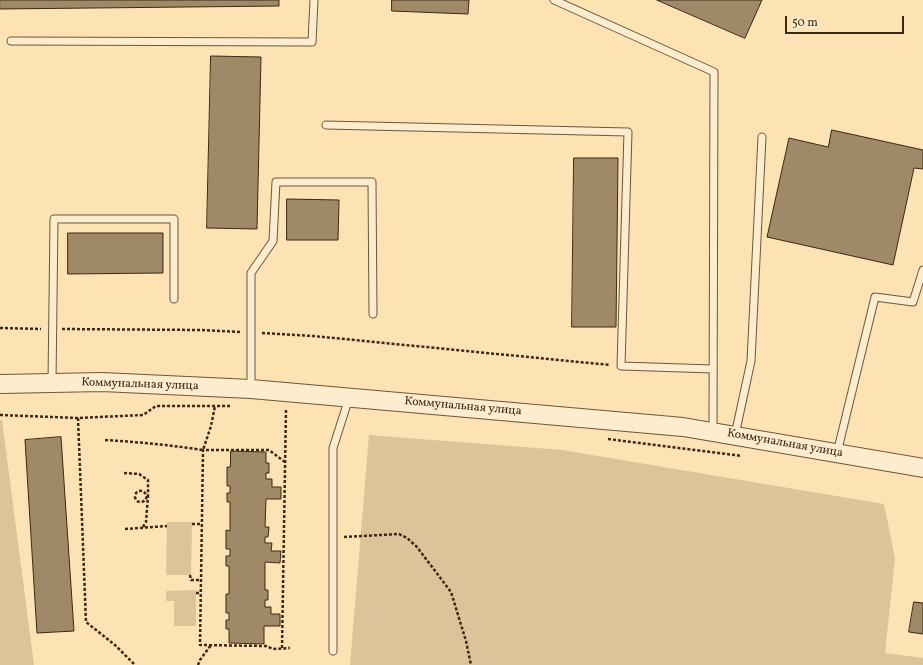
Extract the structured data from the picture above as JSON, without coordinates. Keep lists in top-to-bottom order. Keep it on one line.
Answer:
{"streets":{"street":["Коммунальная улица"]},"scale_bar":"50 m"}
